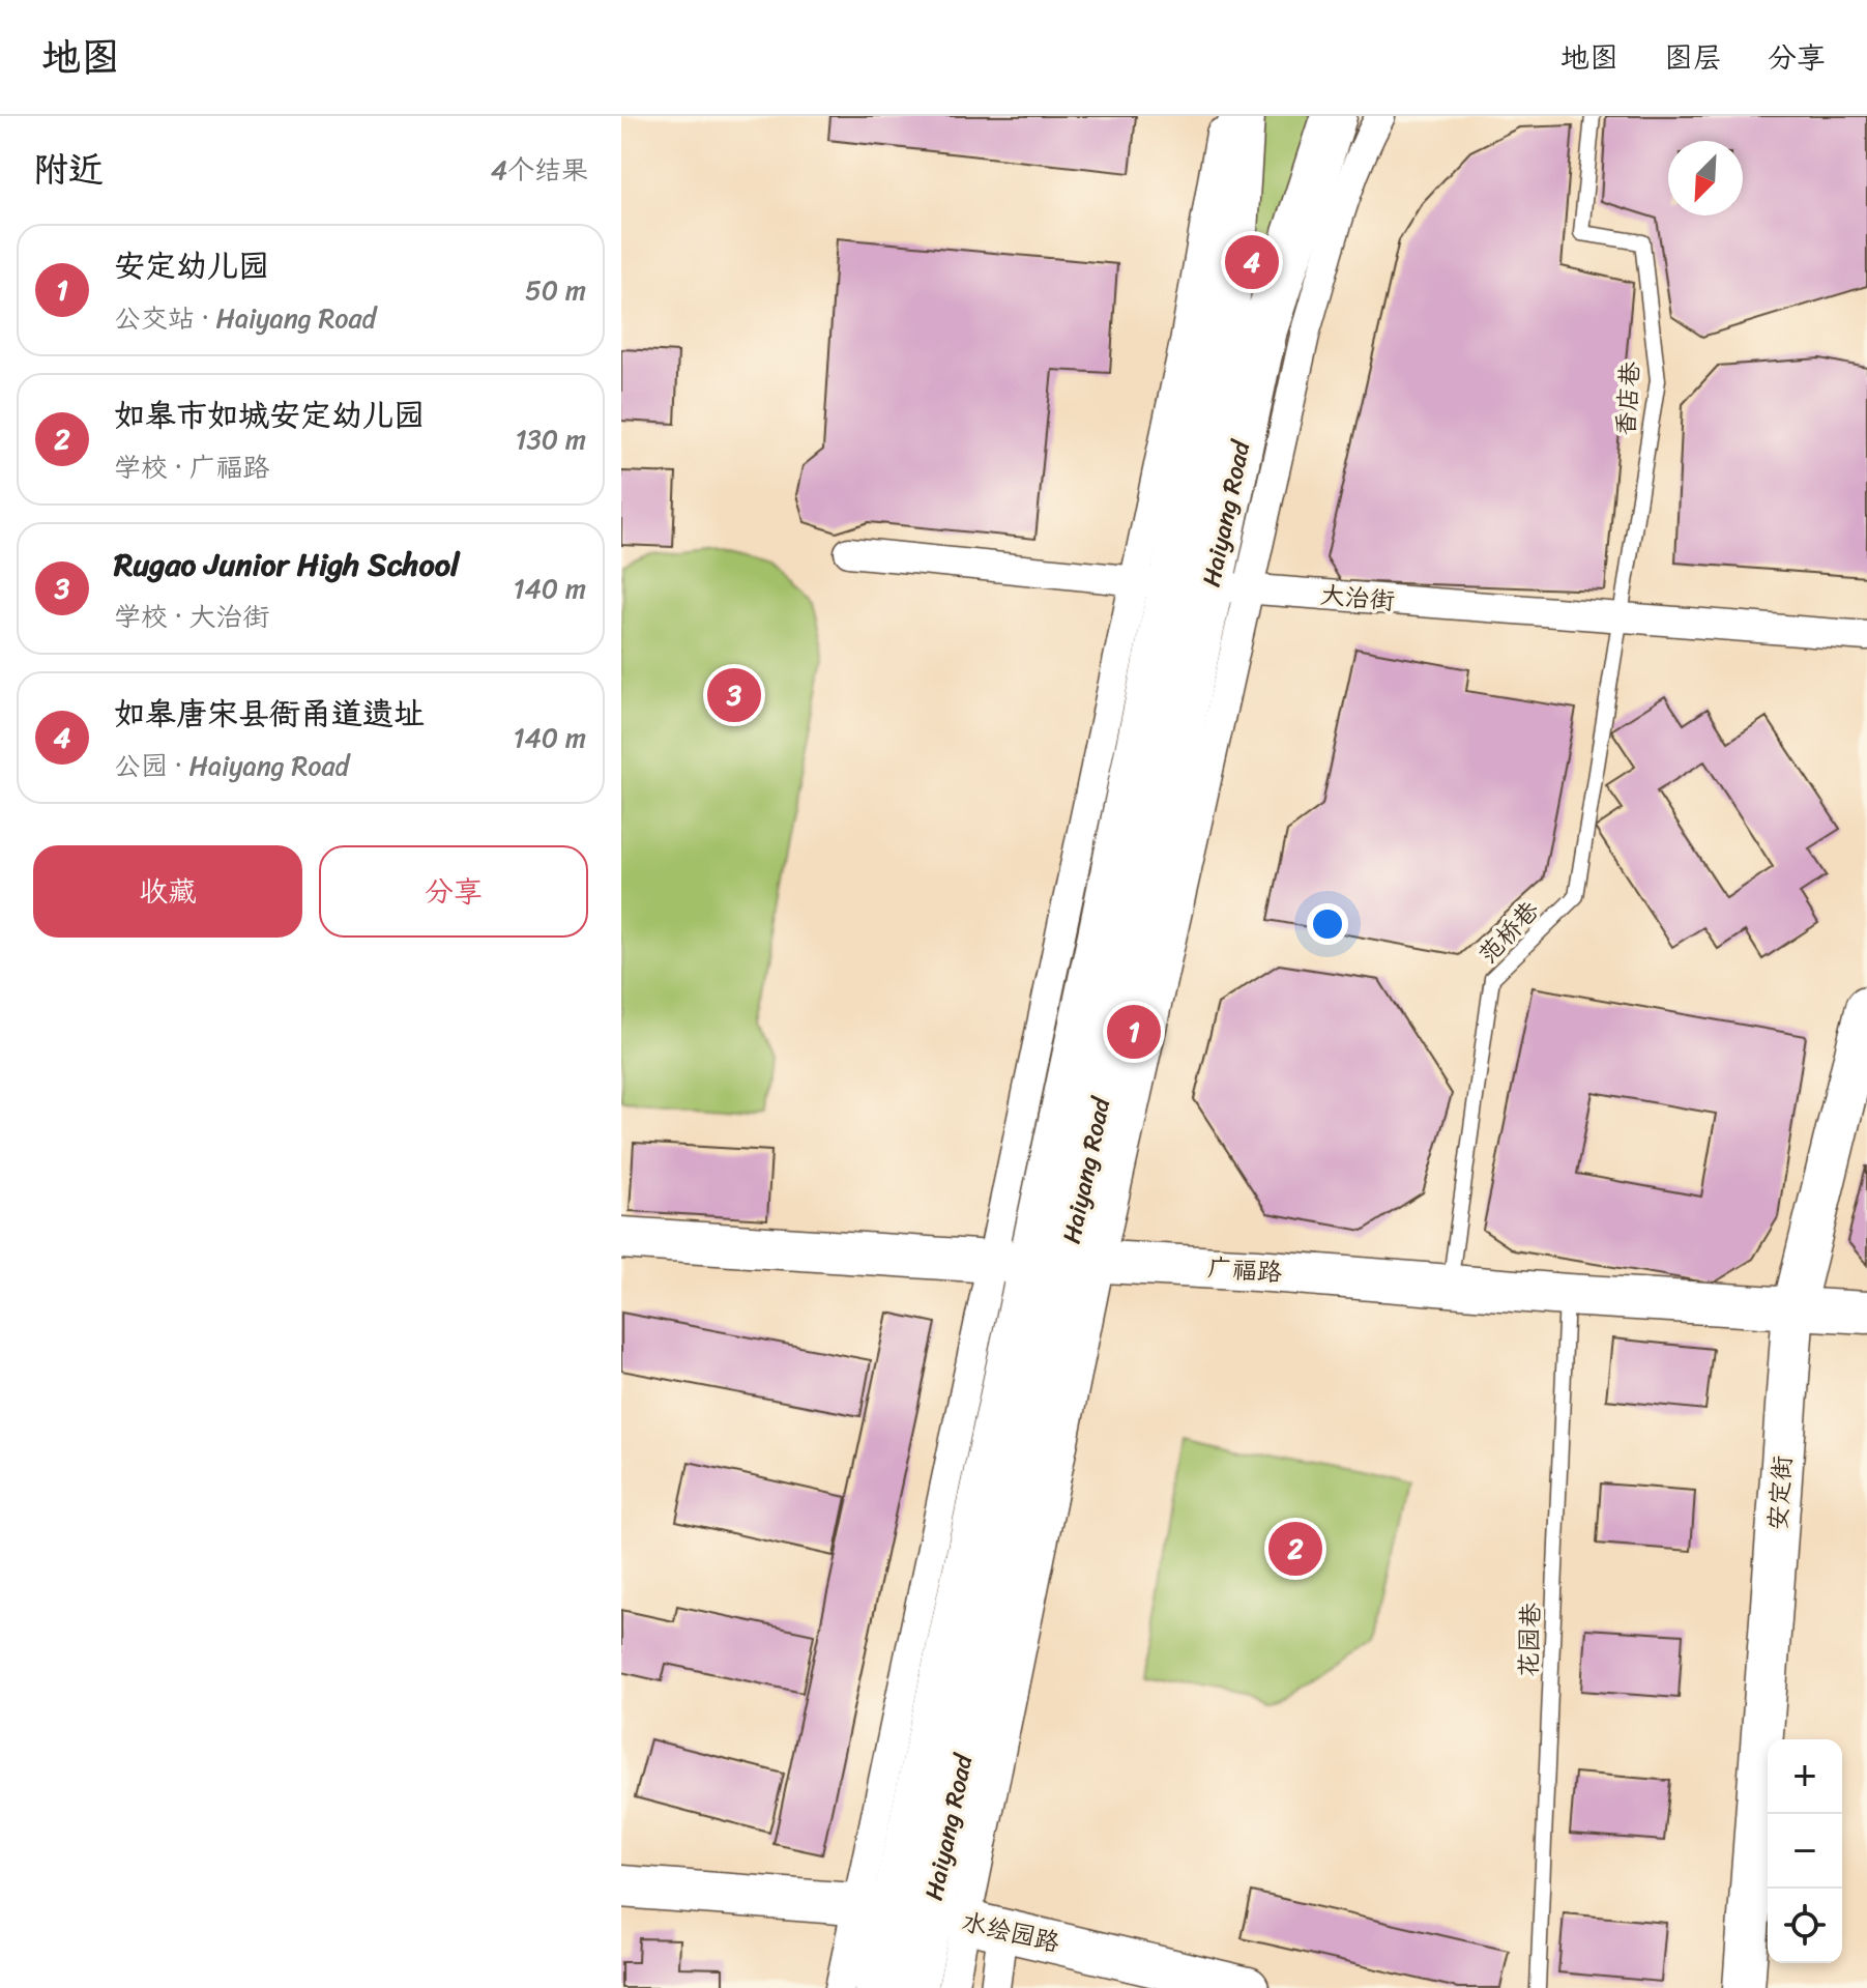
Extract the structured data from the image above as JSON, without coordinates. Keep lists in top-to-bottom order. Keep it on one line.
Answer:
{"streets":{"main road":["Haiyang Road"],"street":["大治街","广福路","安定街","水绘园路"],"lane":["香店巷","范桥巷","花园巷"]},"crossings":[["香店巷","大治街"],["香店巷","范桥巷"],["Haiyang Road","大治街"],["Haiyang Road","广福路"],["Haiyang Road","水绘园路"],["大治街","范桥巷"],["范桥巷","广福路"],["广福路","安定街"],["广福路","花园巷"]],"north":"bottom left","page":{"header":"地图","nav":["地图","图层","分享"],"heading":["附近","4个结果"],"list":[{"mark":"1","name":"安定幼儿园","note":"公交站 · Haiyang Road","value":"50 m"},{"mark":"2","name":"如皋市如城安定幼儿园","note":"学校 · 广福路","value":"130 m"},{"mark":"3","name":"Rugao Junior High School","note":"学校 · 大治街","value":"140 m"},{"mark":"4","name":"如皋唐宋县衙甬道遗址","note":"公园 · Haiyang Road","value":"140 m"}],"pins":["4","3","1","2"],"buttons":["收藏","分享"],"map_buttons":["+","−"]}}
